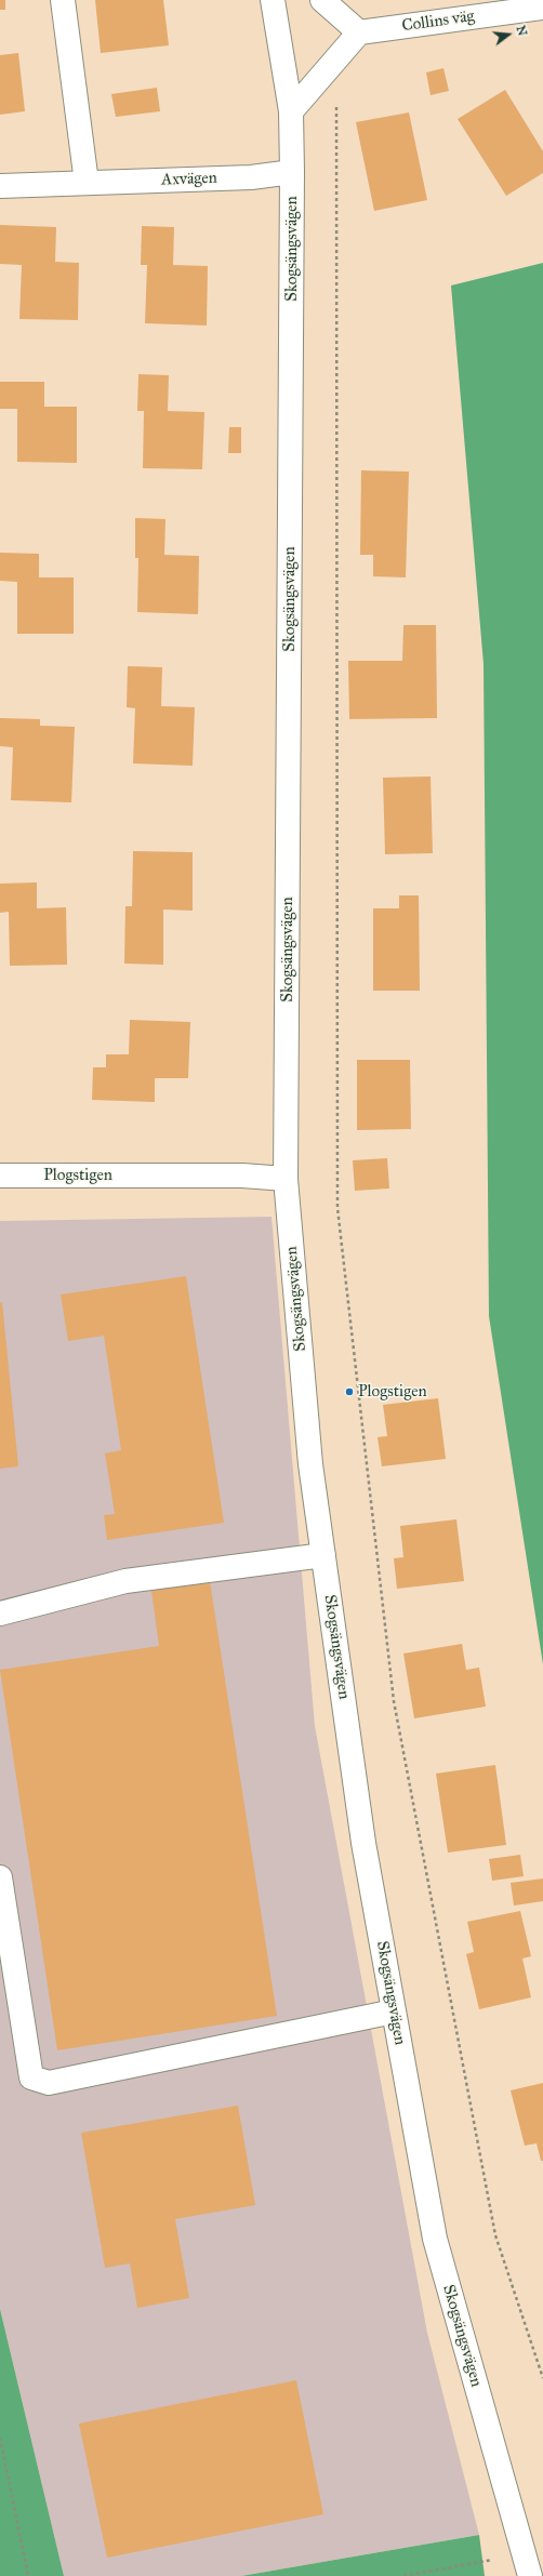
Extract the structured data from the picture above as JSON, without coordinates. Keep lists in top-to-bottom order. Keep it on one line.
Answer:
{"streets":{"street":["Collins väg","Axvägen","Skogsängsvägen","Plogstigen"]},"crossings":[["Axvägen","Skogsängsvägen"],["Skogsängsvägen","Plogstigen"]],"places":["Plogstigen"],"north":"right"}
